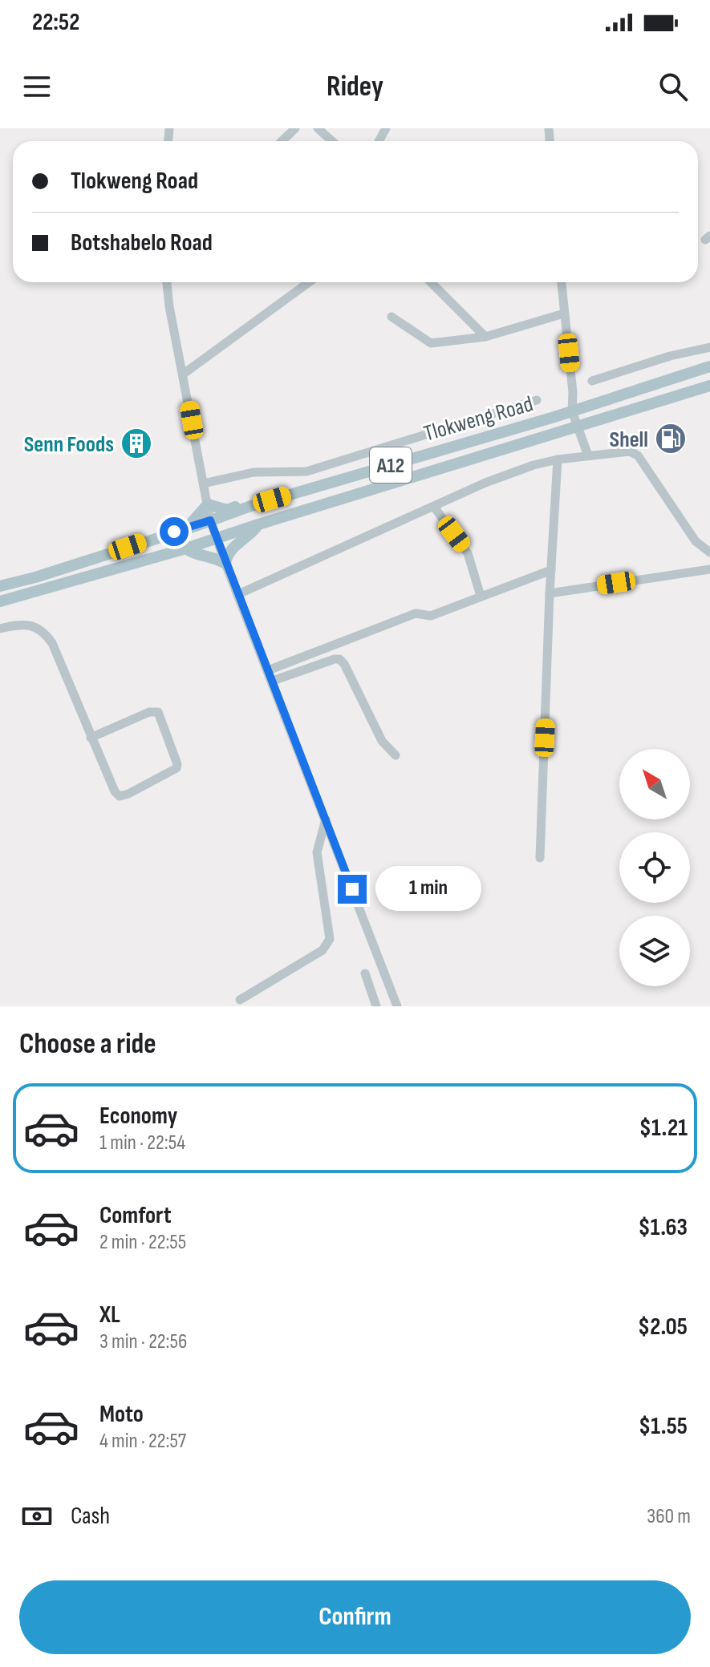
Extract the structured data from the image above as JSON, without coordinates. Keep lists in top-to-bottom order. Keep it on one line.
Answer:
{"streets":{"main road":["Tlokweng Road","A12"]},"places":{"fuel station":["Shell"],"building":["Senn Foods"]},"north":"top left","page":{"status":"22:52","header":"Ridey","banner":["Tlokweng Road","Botshabelo Road"],"bubble":"1 min","heading":"Choose a ride","list":[{"name":"Economy","note":"1 min · 22:54","value":"$1.21"},{"name":"Comfort","note":"2 min · 22:55","value":"$1.63"},{"name":"XL","note":"3 min · 22:56","value":"$2.05"},{"name":"Moto","note":"4 min · 22:57","value":"$1.55"}],"pay":["Cash","360 m"],"buttons":"Confirm"}}
